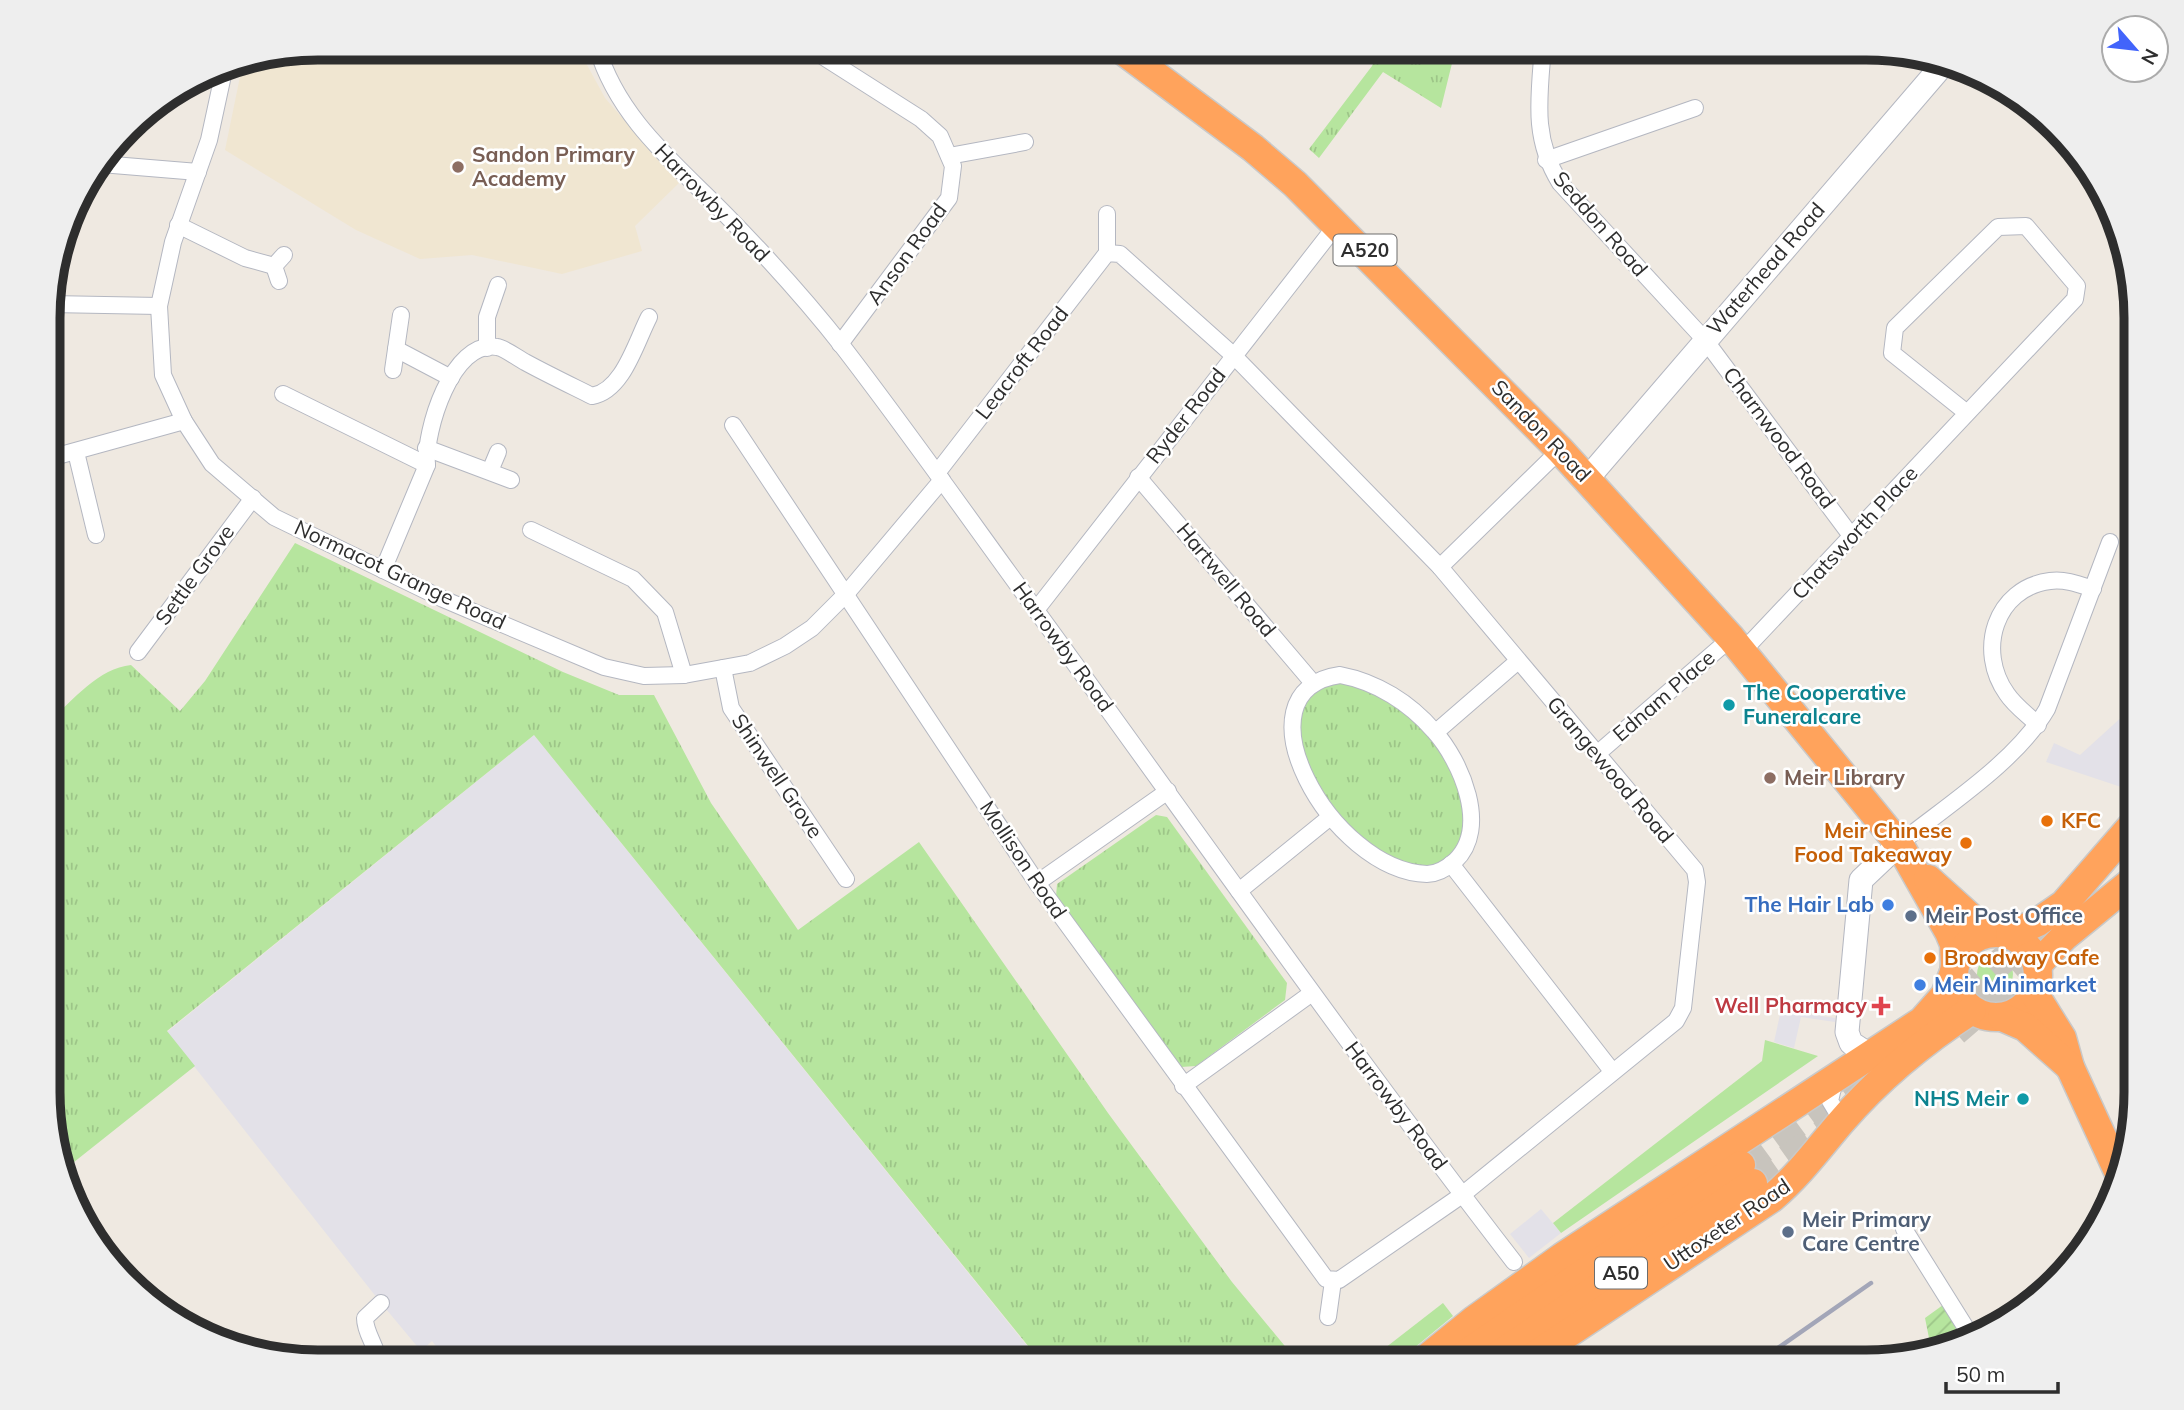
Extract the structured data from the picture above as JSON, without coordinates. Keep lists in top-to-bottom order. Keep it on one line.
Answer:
{"streets":{"highway":["A520","Sandon Road","Uttoxeter Road","A50"],"street":["Harrowby Road","Seddon Road","Anson Road","Waterhead Road","Leacroft Road","Ryder Road","Charnwood Road","Chatsworth Place","Settle Grove","Normacot Grange Road","Hartwell Road","Ednam Place","Grangewood Road","Shinwell Grove","Mollison Road"]},"crossings":[["Harrowby Road","Anson Road"],["Harrowby Road","Leacroft Road"],["Harrowby Road","Ryder Road"],["Harrowby Road","Normacot Grange Road"],["Harrowby Road","Grangewood Road"],["Seddon Road","Waterhead Road"],["Seddon Road","Charnwood Road"],["Waterhead Road","Sandon Road"],["Waterhead Road","Charnwood Road"],["Leacroft Road","Normacot Grange Road"],["Ryder Road","Sandon Road"],["Ryder Road","Hartwell Road"],["Ryder Road","Grangewood Road"],["Sandon Road","Chatsworth Place"],["Sandon Road","Ednam Place"],["Sandon Road","Uttoxeter Road"],["Charnwood Road","Chatsworth Place"],["Chatsworth Place","Ednam Place"],["Settle Grove","Normacot Grange Road"],["Normacot Grange Road","Shinwell Grove"],["Normacot Grange Road","Mollison Road"],["Ednam Place","Grangewood Road"]],"places":{"other":["Sandon Primary Academy","The Cooperative Funeralcare","Meir Library","KFC","Meir Chinese Food Takeaway","The Hair Lab","Meir Post Office","Broadway Cafe","Meir Minimarket","NHS Meir","Meir Primary Care Centre"],"health":["Well Pharmacy"]},"scale_bar":"50 m","north":"bottom right"}
